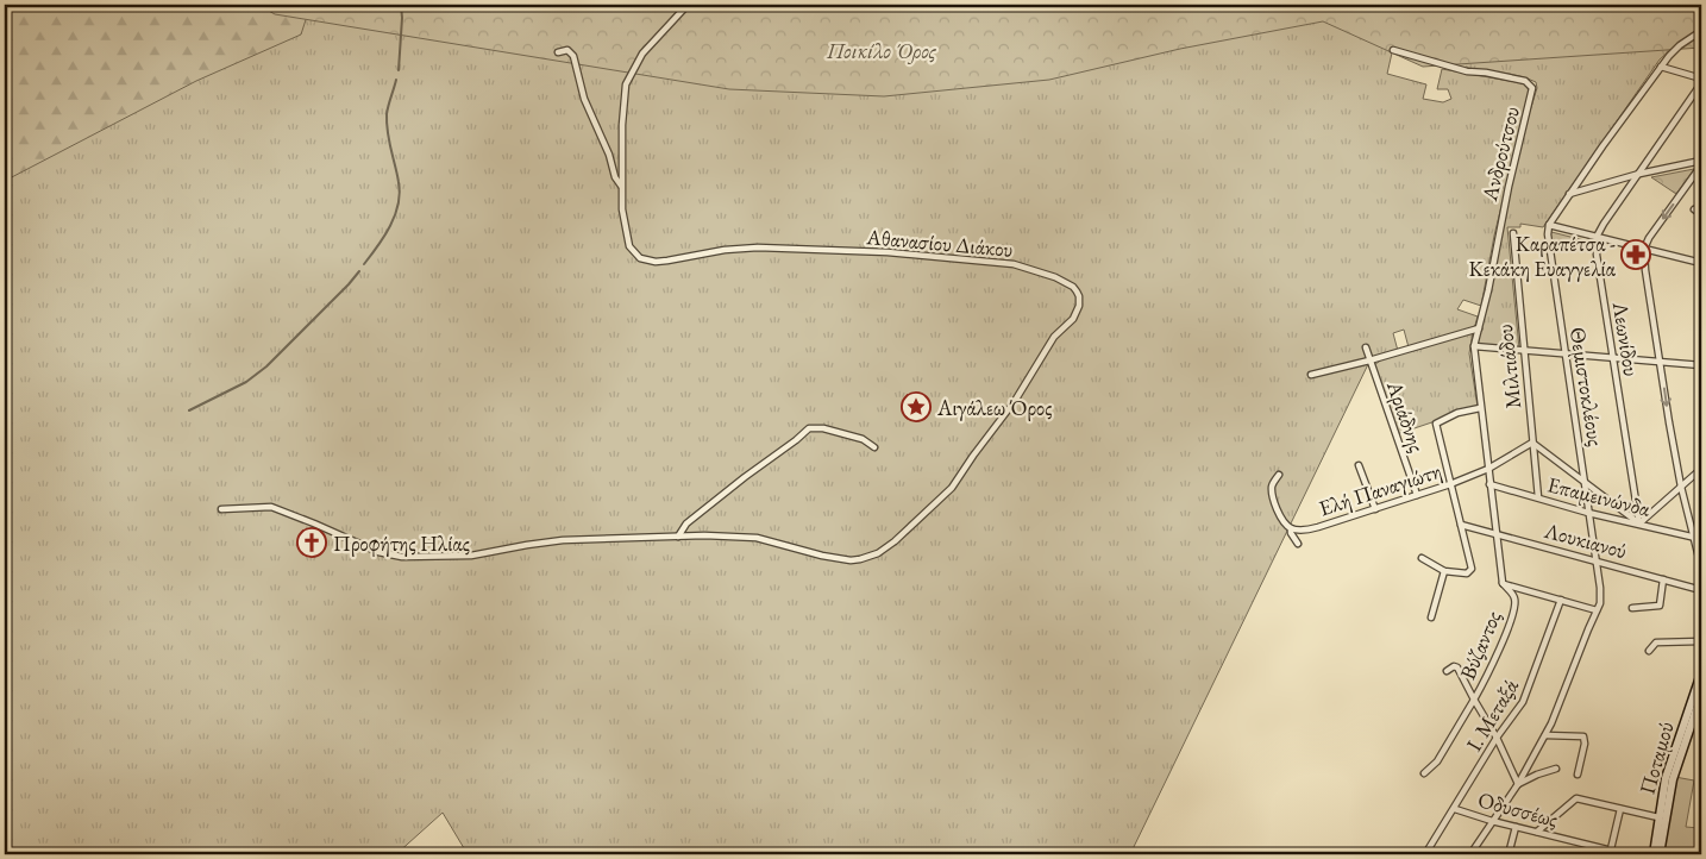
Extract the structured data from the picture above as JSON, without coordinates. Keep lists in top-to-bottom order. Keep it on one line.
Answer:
{"streets":{"street":["Ανδρούτσου","Αθανασίου Διάκου","Λεωνίδου","Μιλτιάδου","Θεμιστοκλέους","Αριάδνης","Ελή Παναγιώτη","Επαμεινώνδα","Λουκιανού","Βύζαντος","Ι. Μεταξά","Ποταμού","Οδυσσέως"]},"crossings":[["Ανδρούτσου","Ελή Παναγιώτη"],["Ανδρούτσου","Επαμεινώνδα"],["Ανδρούτσου","Λουκιανού"],["Ανδρούτσου","Βύζαντος"],["Λεωνίδου","Επαμεινώνδα"],["Μιλτιάδου","Ελή Παναγιώτη"],["Μιλτιάδου","Επαμεινώνδα"],["Θεμιστοκλέους","Επαμεινώνδα"],["Θεμιστοκλέους","Λουκιανού"],["Θεμιστοκλέους","Βύζαντος"],["Θεμιστοκλέους","Οδυσσέως"],["Αριάδνης","Ελή Παναγιώτη"],["Βύζαντος","Ι. Μεταξά"],["Ι. Μεταξά","Οδυσσέως"]],"parks":["Ποικίλο Όρος"],"places":{"pharmacy":["Καραπέτσα - Κεκάκη Ευαγγελία"],"place":["Αιγάλεω Όρος"],"church":["Προφήτης Ηλίας"]}}
